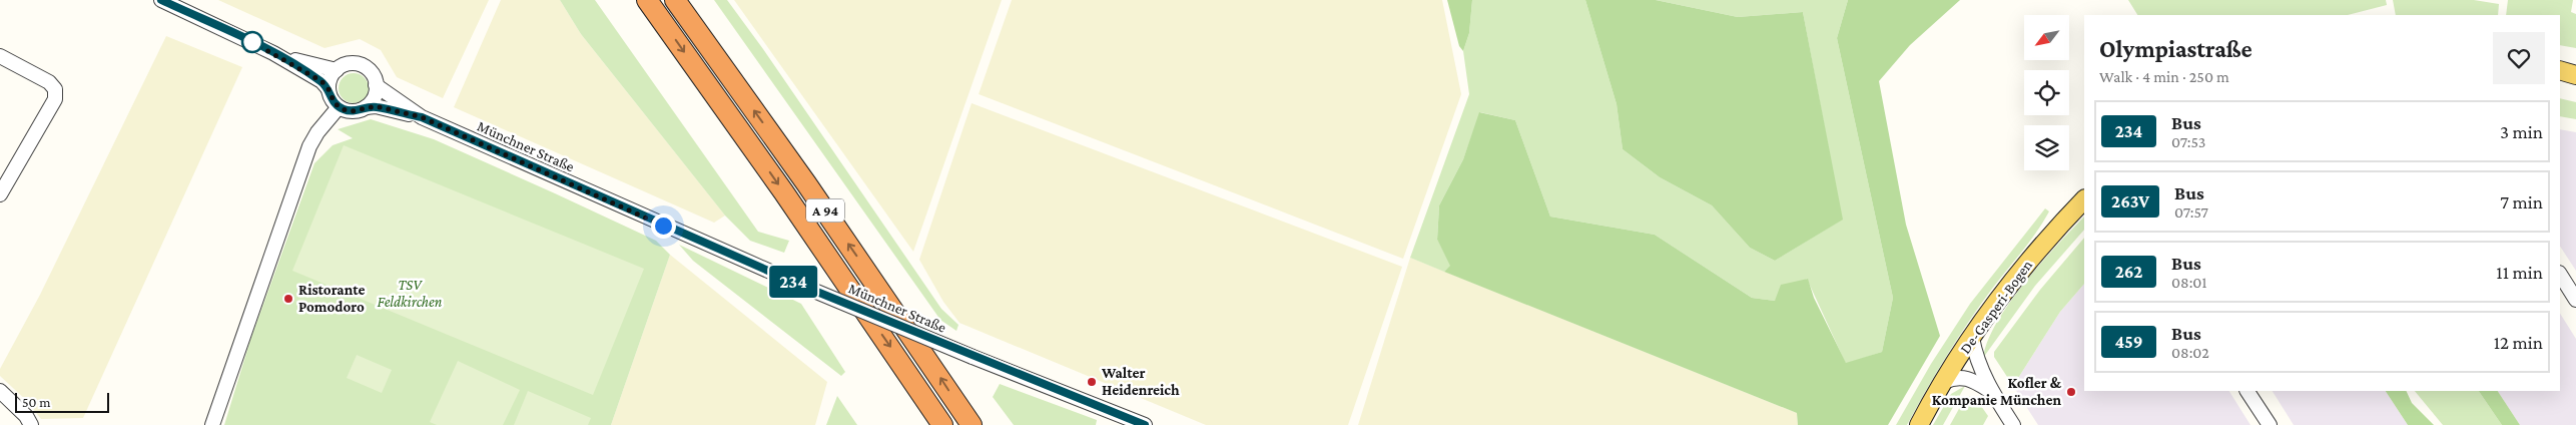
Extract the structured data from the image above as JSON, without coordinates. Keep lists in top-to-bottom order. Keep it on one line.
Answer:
{"streets":{"highway":["A 94"],"main road":["De-Gasperi-Bogen"],"street":["Münchner Straße"]},"parks":["TSV Feldkirchen"],"places":["Ristorante Pomodoro","Walter Heidenreich","Kofler & Kompanie München"],"lines":["bus line 234"],"scale_bar":"50 m","north":"bottom left","page":{"on_map":"234","heading":["Olympiastraße","Walk · 4 min · 250 m"],"list":[{"mark":"234","name":"Bus","note":"07:53","value":"3 min"},{"mark":"263V","name":"Bus","note":"07:57","value":"7 min"},{"mark":"262","name":"Bus","note":"08:01","value":"11 min"},{"mark":"459","name":"Bus","note":"08:02","value":"12 min"}],"scale":"50 m"}}
